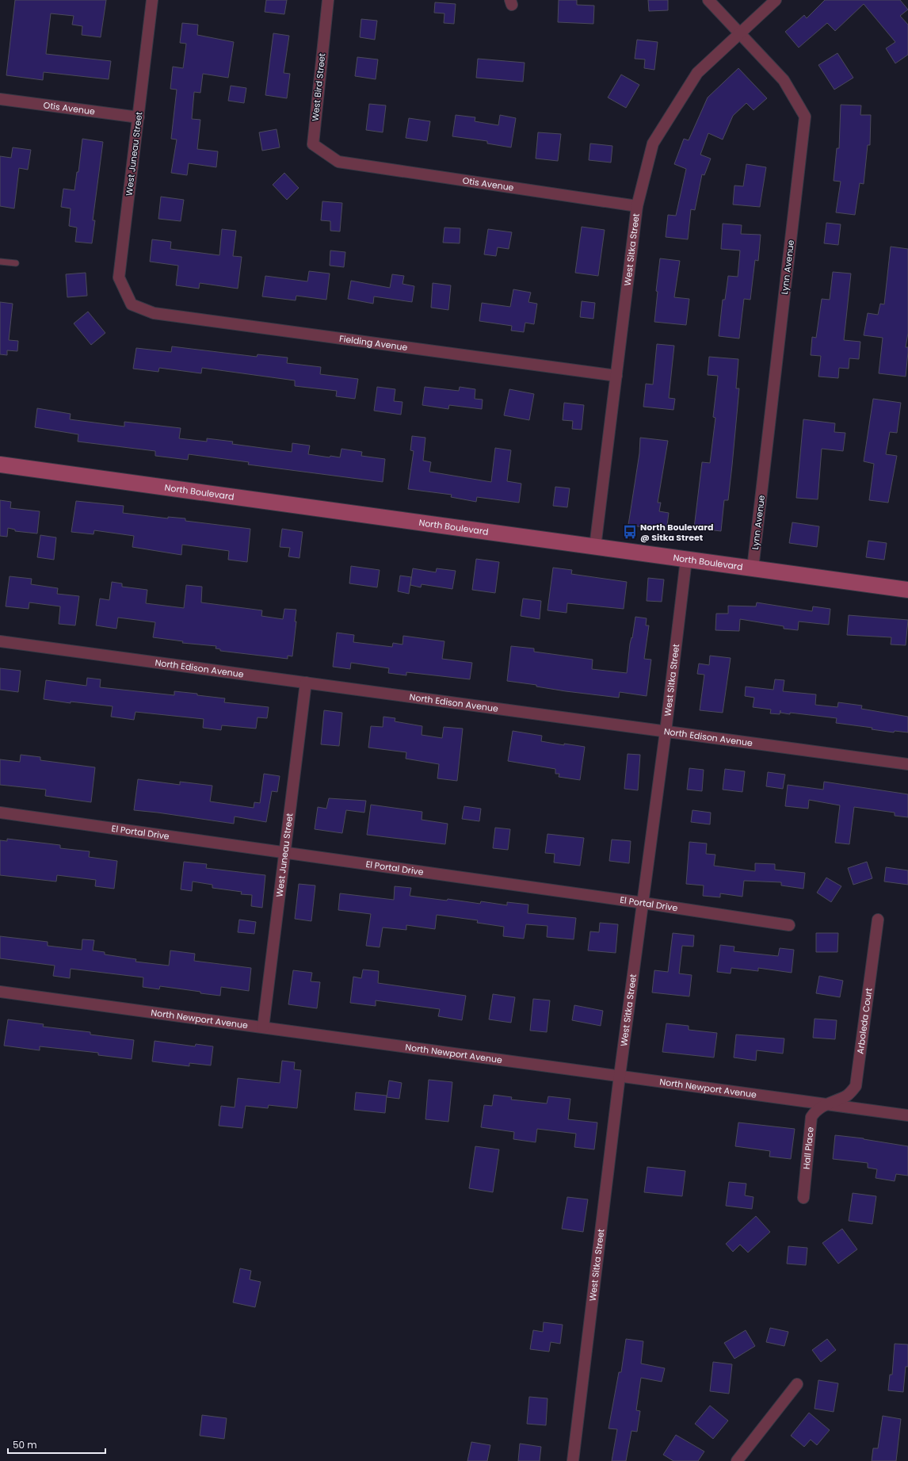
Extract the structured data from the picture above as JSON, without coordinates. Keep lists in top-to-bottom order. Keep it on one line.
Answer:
{"streets":{"street":["West Bird Street","Otis Avenue","West Juneau Street","West Sitka Street","Lynn Avenue","Fielding Avenue","North Boulevard","North Edison Avenue","El Portal Drive","North Newport Avenue","Arboleda Court","Hall Place"]},"crossings":[["West Bird Street","Otis Avenue"],["Otis Avenue","West Juneau Street"],["Otis Avenue","West Sitka Street"],["West Juneau Street","Fielding Avenue"],["West Juneau Street","North Edison Avenue"],["West Juneau Street","El Portal Drive"],["West Juneau Street","North Newport Avenue"],["West Sitka Street","Lynn Avenue"],["West Sitka Street","Fielding Avenue"],["West Sitka Street","North Boulevard"],["West Sitka Street","North Edison Avenue"],["West Sitka Street","El Portal Drive"],["West Sitka Street","North Newport Avenue"],["Lynn Avenue","North Boulevard"],["North Newport Avenue","Arboleda Court"],["North Newport Avenue","Hall Place"],["Arboleda Court","Hall Place"]],"places":{"bus stop":["North Boulevard @ Sitka Street"]},"scale_bar":"50 m"}
